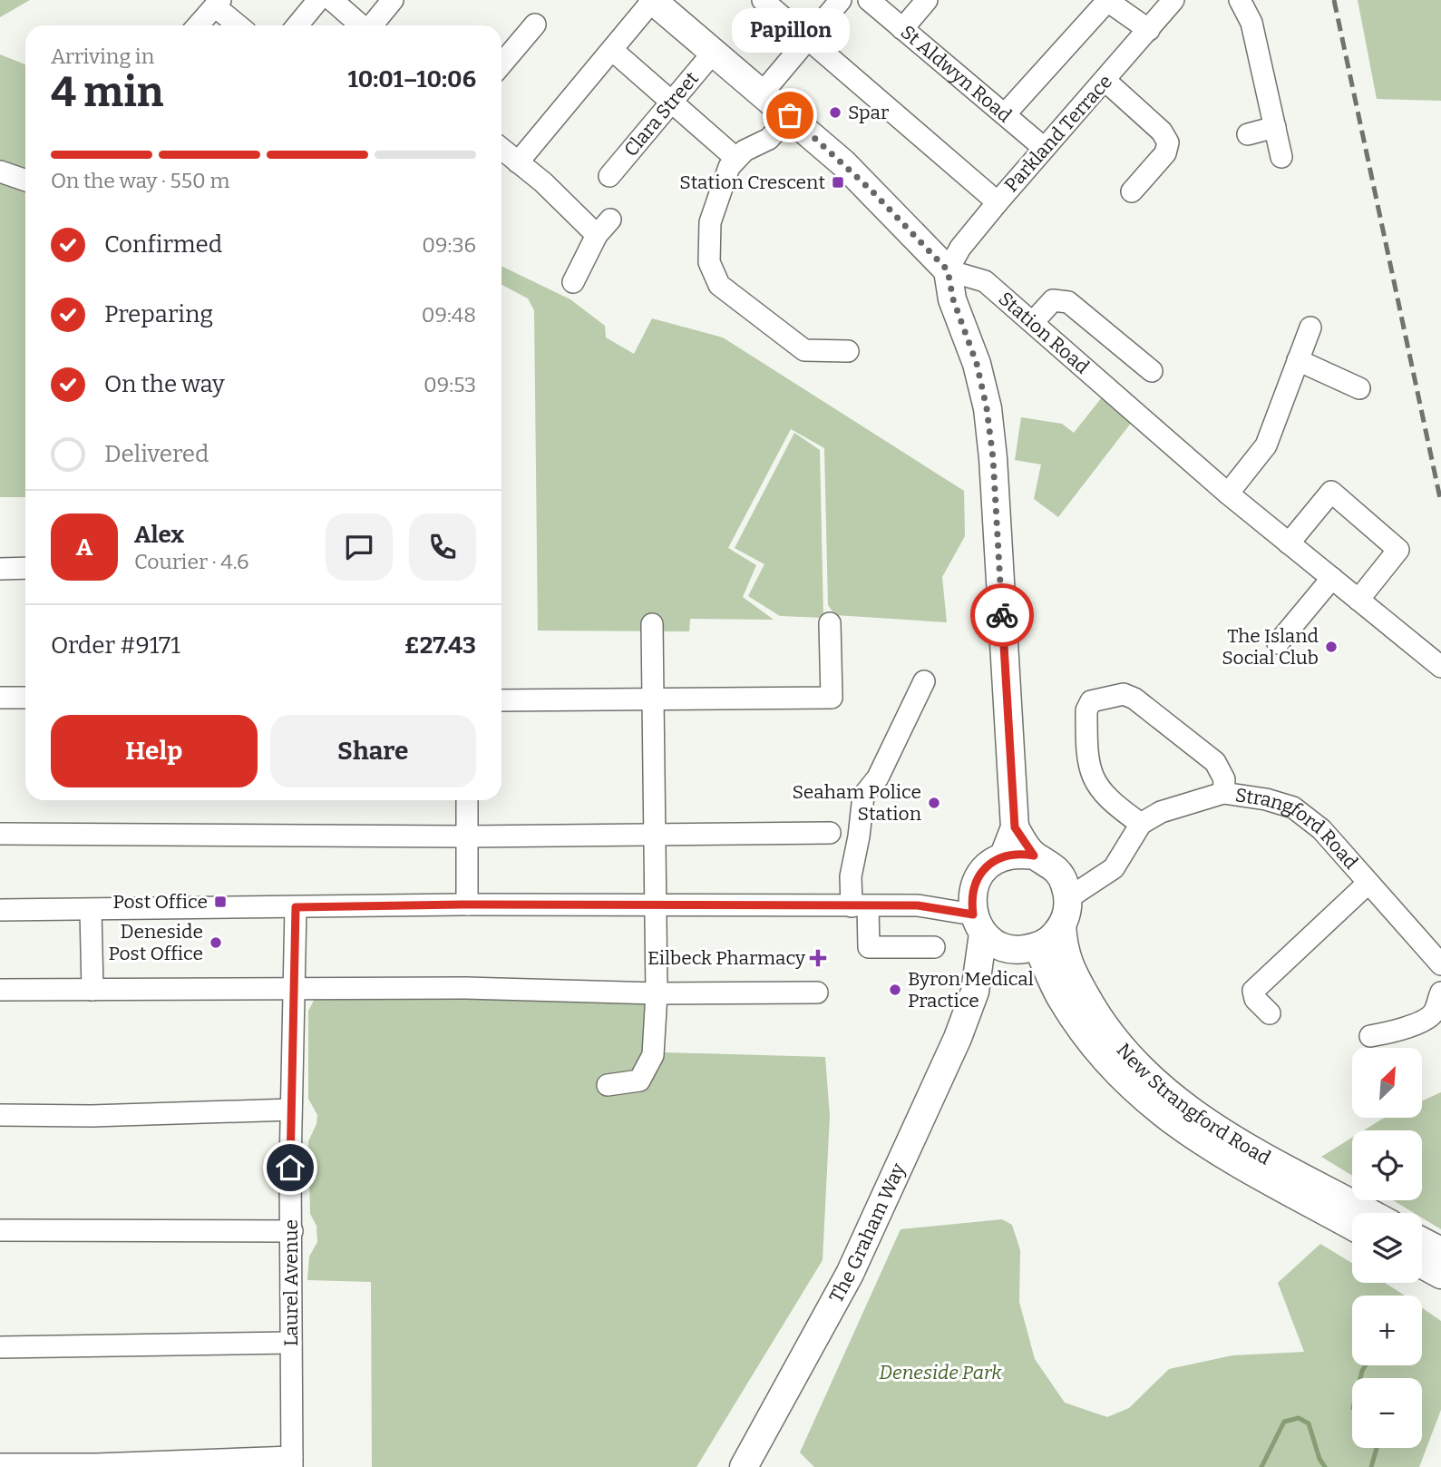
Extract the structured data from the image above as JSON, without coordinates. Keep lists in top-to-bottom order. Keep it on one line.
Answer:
{"streets":{"main road":["New Strangford Road","The Graham Way"],"street":["St Aldwyn Road","Clara Street","Parkland Terrace","Station Road","Strangford Road","Laurel Avenue"]},"crossings":[["St Aldwyn Road","Parkland Terrace"],["Parkland Terrace","Station Road"],["New Strangford Road","The Graham Way"]],"parks":["Deneside Park"],"places":{"other":["Spar","Papillon","The Island Social Club","Seaham Police Station","Deneside Post Office","Byron Medical Practice"],"transit":["Station Crescent","Post Office"],"health":["Eilbeck Pharmacy"]},"north":"top right","page":{"bubble":"Papillon","heading":["4 min","Arriving in","10:01–10:06"],"panel":["Alex","Courier · 4.6","Order #9171","£27.43"],"bar":"On the way · 550 m","list":[["Confirmed","09:36"],["Preparing","09:48"],["On the way","09:53"],"Delivered"],"round":"A","buttons":["Help","Share"],"map_buttons":["+","−"]}}
